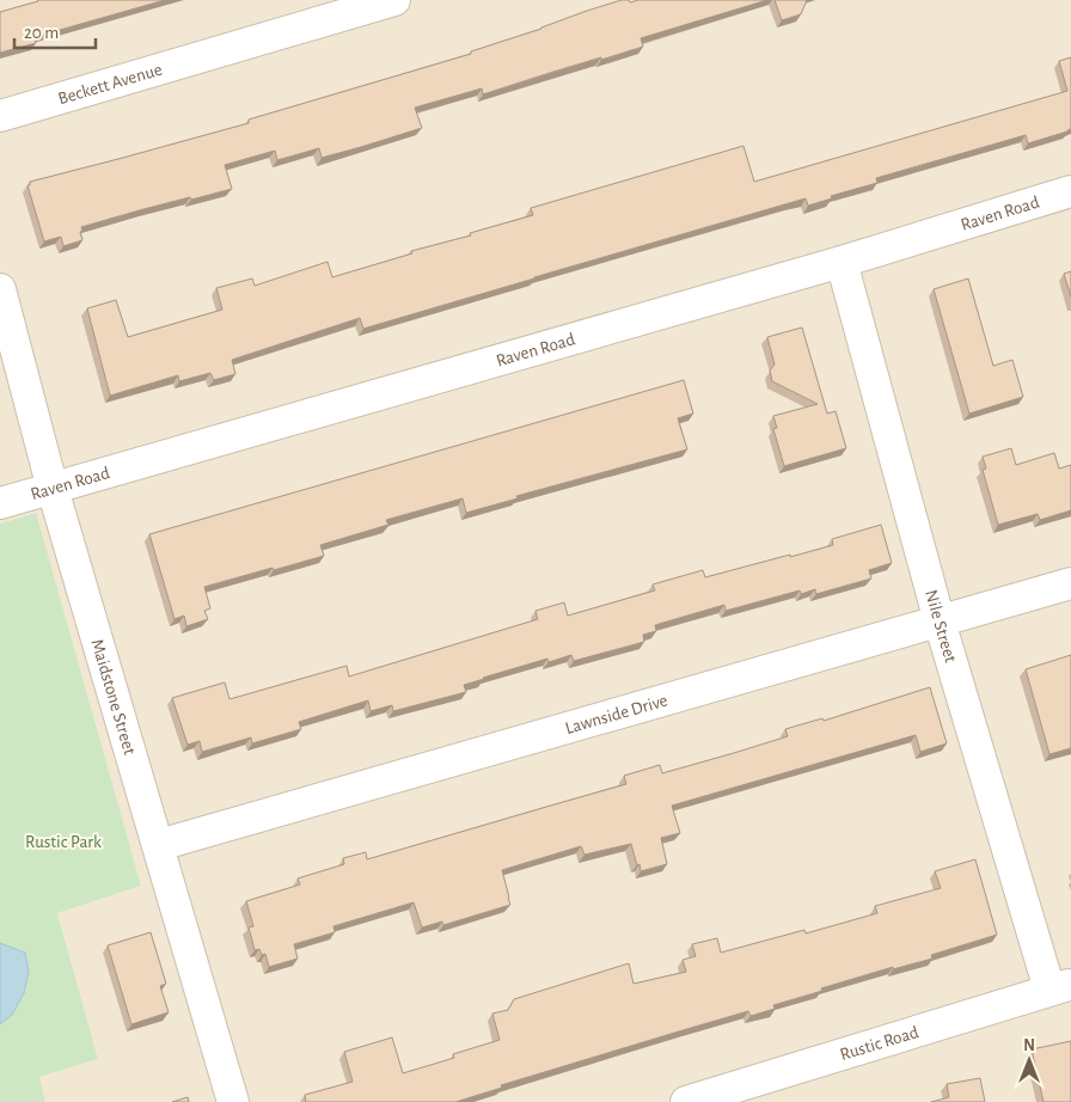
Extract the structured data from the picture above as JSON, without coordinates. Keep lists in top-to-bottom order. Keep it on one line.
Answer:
{"streets":{"street":["Beckett Avenue","Raven Road","Nile Street","Maidstone Street","Lawnside Drive","Rustic Road"]},"crossings":[["Raven Road","Nile Street"],["Raven Road","Maidstone Street"],["Nile Street","Lawnside Drive"],["Nile Street","Rustic Road"],["Maidstone Street","Lawnside Drive"]],"parks":["Rustic Park"],"scale_bar":"20 m","north":"top"}
